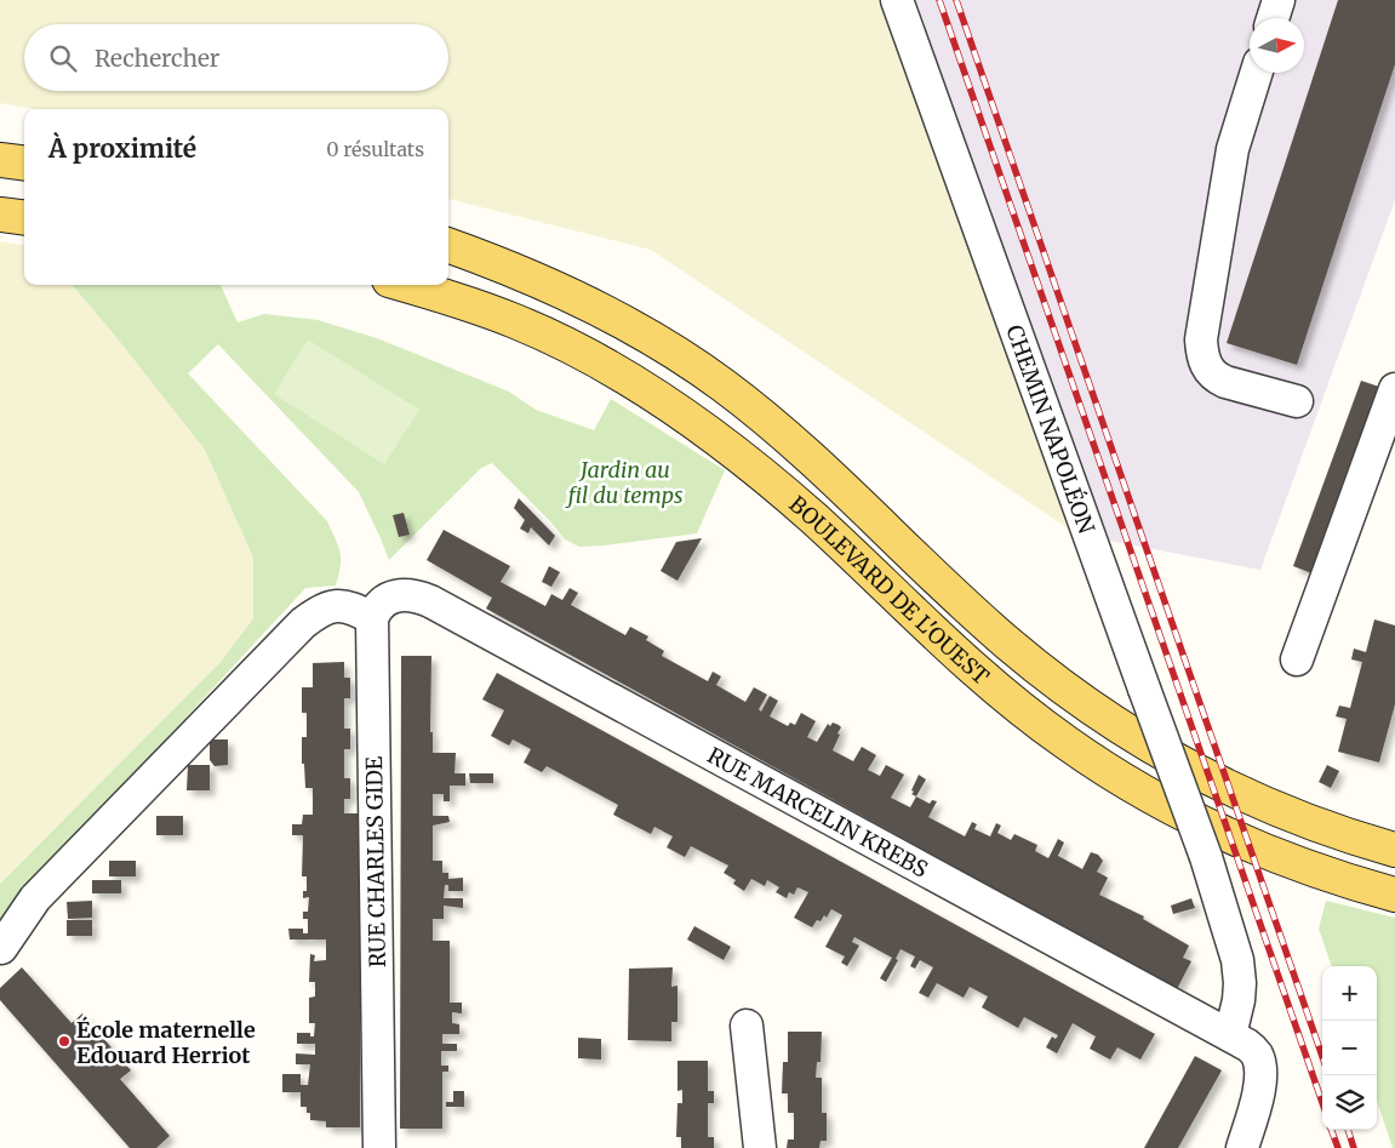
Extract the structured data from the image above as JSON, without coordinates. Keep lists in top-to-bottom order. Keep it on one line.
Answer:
{"streets":{"main road":["BOULEVARD DE L'OUEST"],"street":["CHEMIN NAPOLÉON","RUE MARCELIN KREBS","RUE CHARLES GIDE"]},"crossings":[["CHEMIN NAPOLÉON","RUE MARCELIN KREBS"],["RUE MARCELIN KREBS","RUE CHARLES GIDE"]],"parks":["Jardin au fil du temps"],"places":["École maternelle Edouard Herriot"],"north":"right","page":{"search":"Rechercher","heading":["À proximité","0 résultats"],"map_buttons":["+","−"]}}
